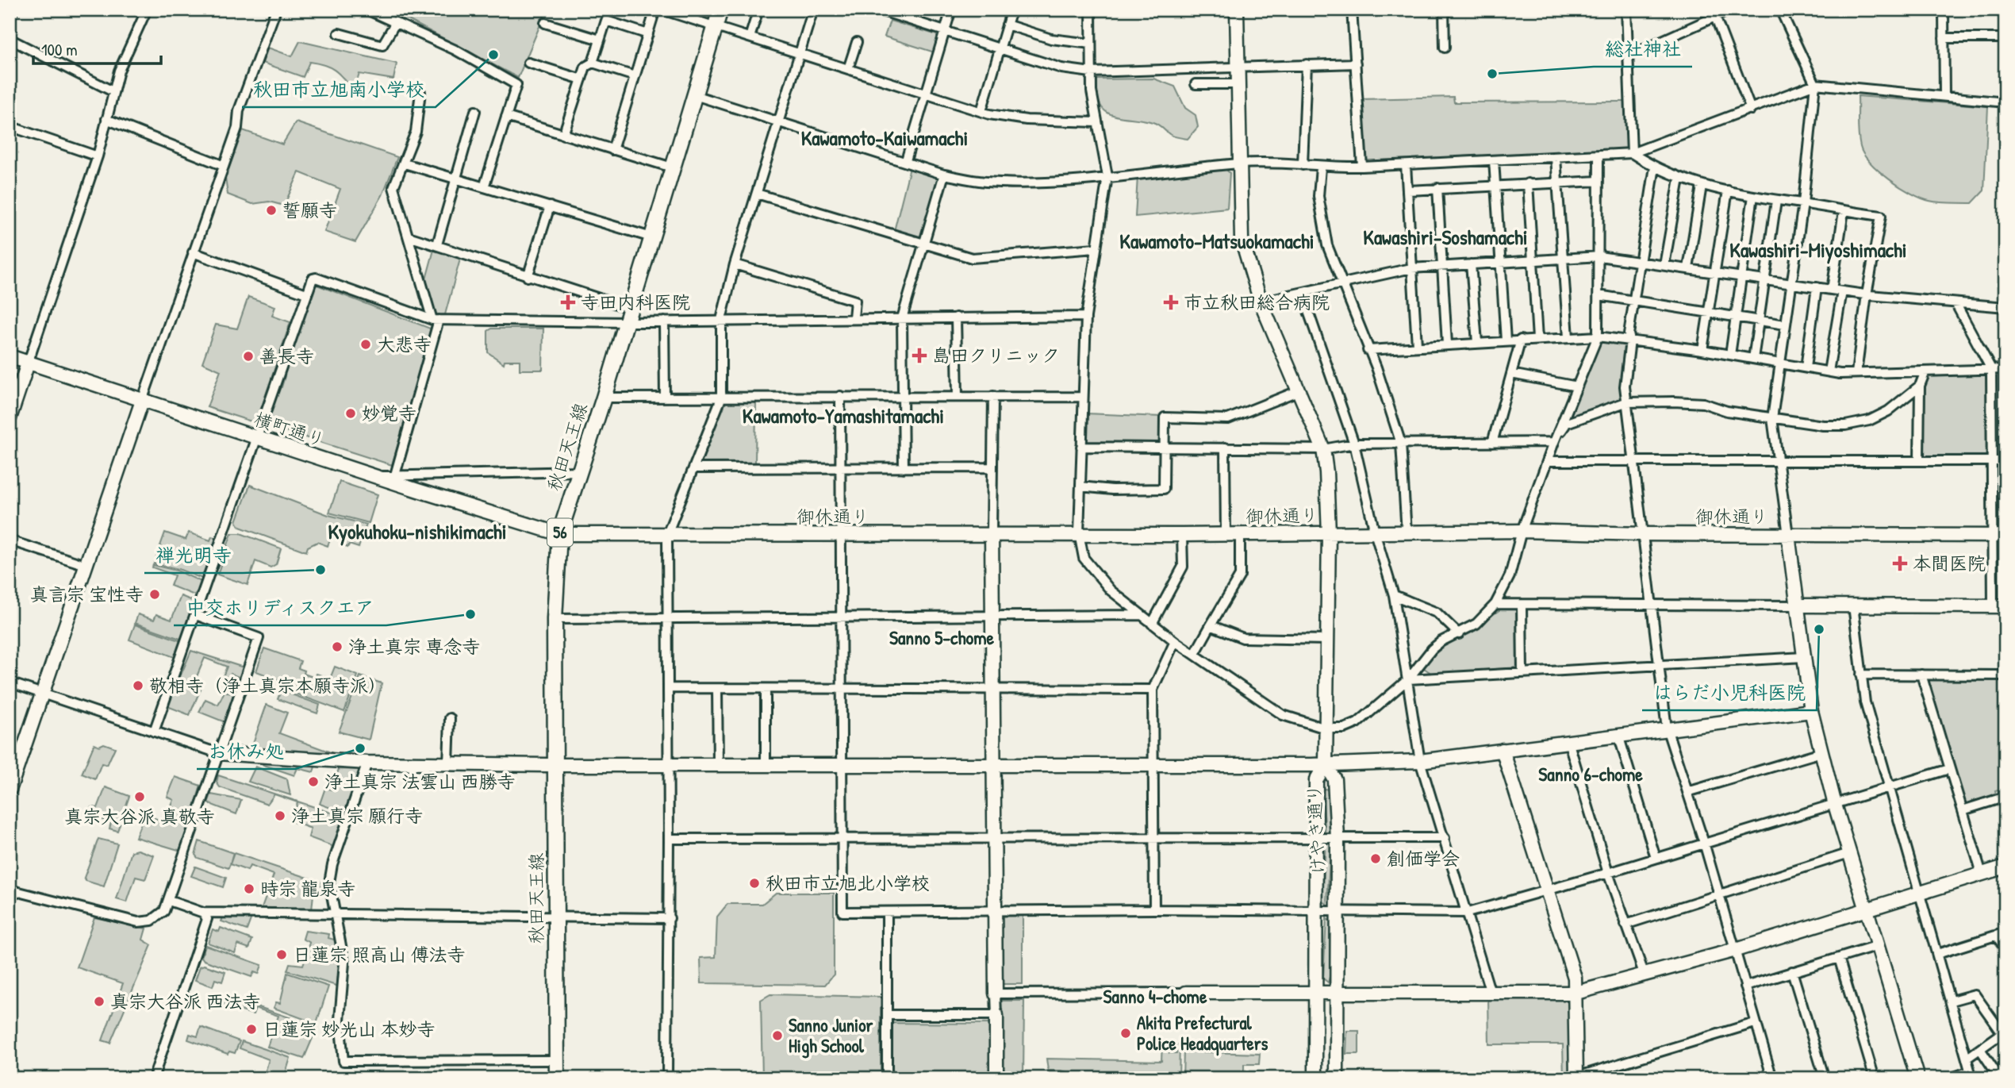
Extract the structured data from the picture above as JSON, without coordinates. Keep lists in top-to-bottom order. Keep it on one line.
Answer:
{"streets":{"main road":["秋田天王線","56"],"street":["横町通り","御休通り","けやき通り"]},"crossings":[["横町通り","秋田天王線"],["横町通り","御休通り"],["秋田天王線","御休通り"]],"districts":["Kawamoto-Kaiwamachi","Kawashiri-Soshamachi","Kawamoto-Matsuokamachi","Kawashiri-Miyoshimachi","Kawamoto-Yamashitamachi","Kyokuhoku-nishikimachi","Sanno 5-chome","Sanno 6-chome","Sanno 4-chome"],"places":{"other":["秋田市立旭南小学校","総社神社","誓願寺","大悲寺","善長寺","妙覚寺","禅光明寺","真言宗 宝性寺","中交ホリディスクエア","はらだ小児科医院","浄土真宗 専念寺","敬相寺（浄土真宗本願寺派）","お休み処","浄土真宗 法雲山 西勝寺","真宗大谷派 真敬寺","浄土真宗 願行寺","創価学会","秋田市立旭北小学校","時宗 龍泉寺","日蓮宗 照高山 傅法寺","真宗大谷派 西法寺","日蓮宗 妙光山 本妙寺","Akita Prefectural Police Headquarters","Sanno Junior High School"],"health":["寺田内科医院","市立秋田総合病院","島田クリニック","本間医院"]},"scale_bar":"100 m"}
